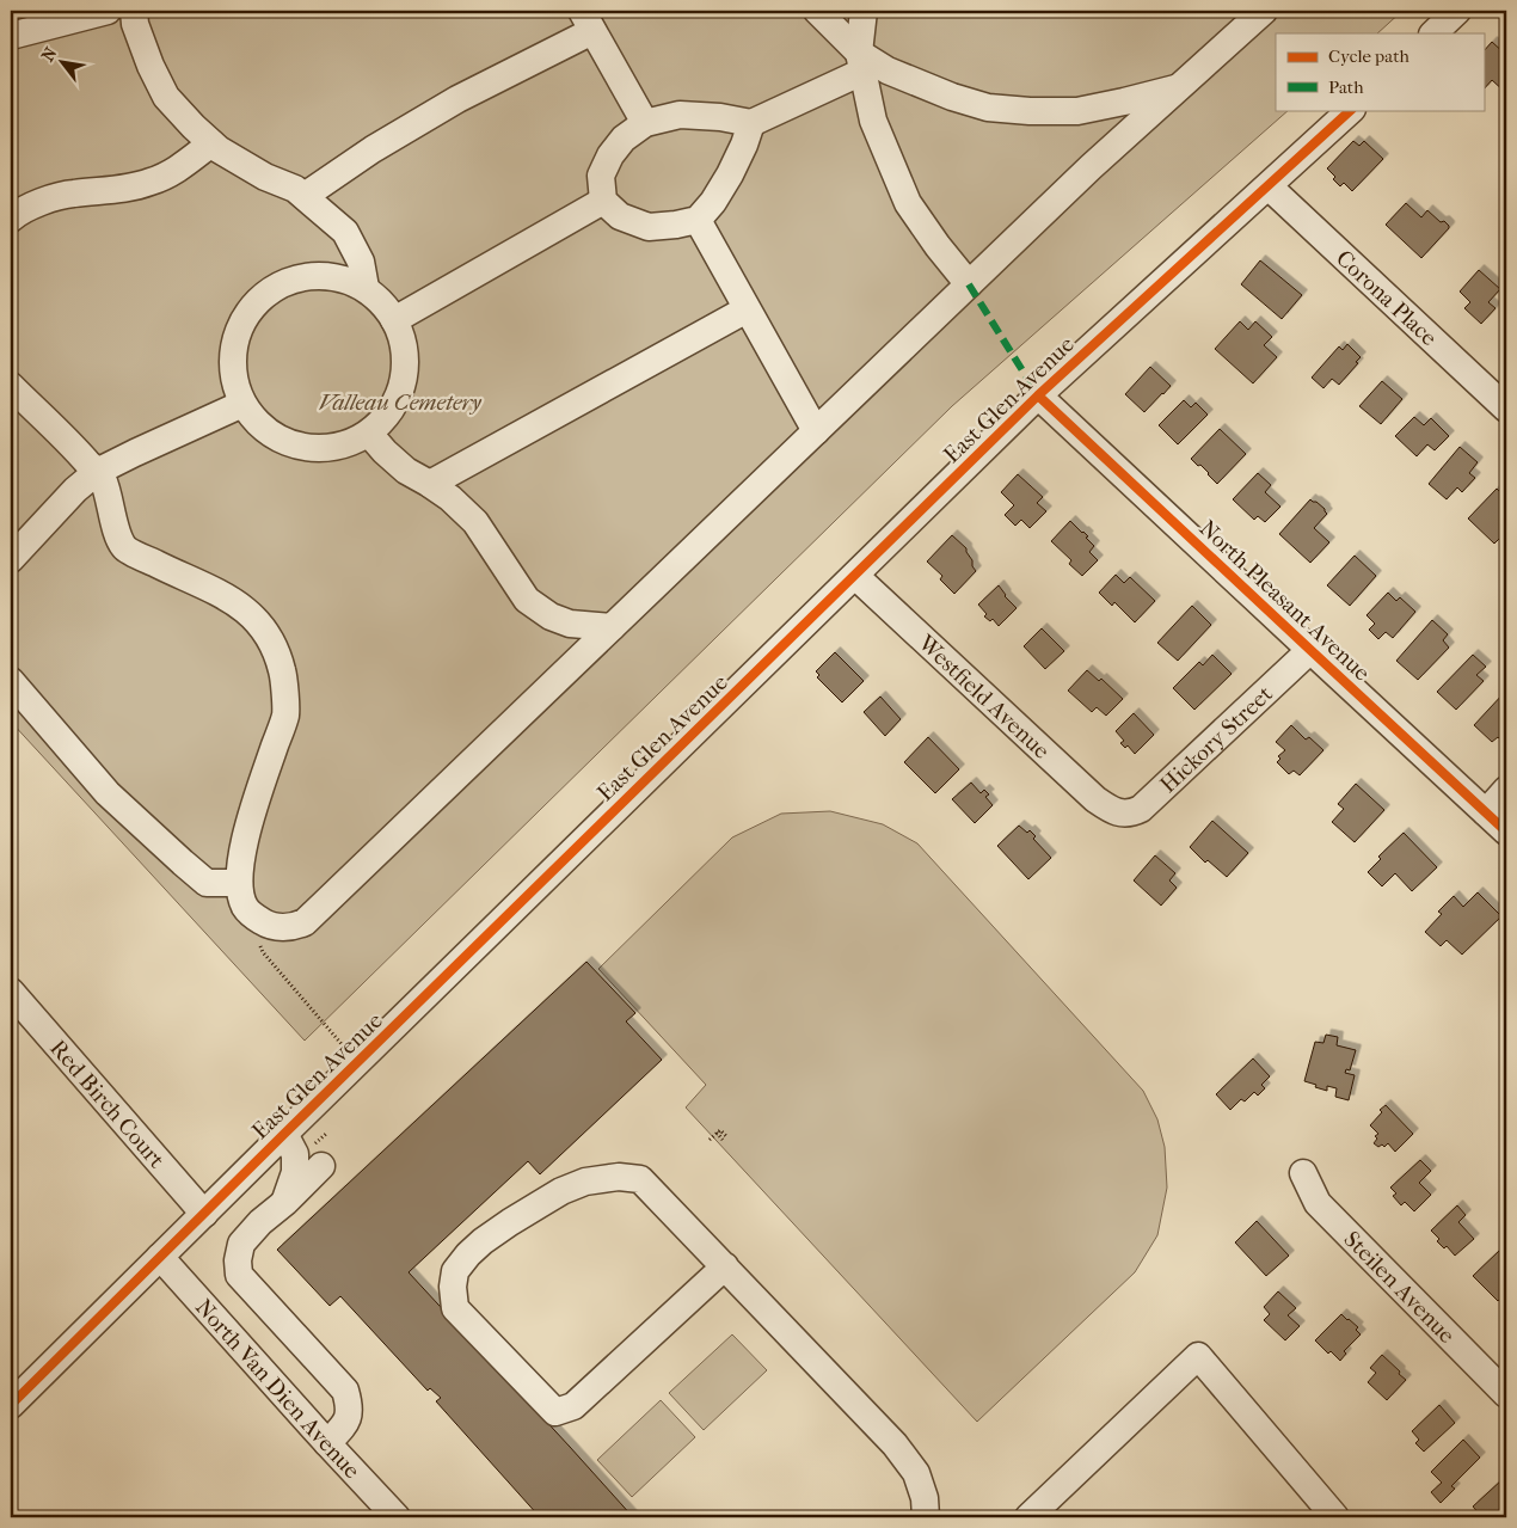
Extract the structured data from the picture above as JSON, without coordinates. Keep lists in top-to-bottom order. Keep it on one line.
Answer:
{"streets":{"street":["Corona Place","East Glen Avenue","North Pleasant Avenue","Westfield Avenue","Hickory Street","Red Birch Court","Steilen Avenue","North Van Dien Avenue"]},"crossings":[["Corona Place","East Glen Avenue"],["East Glen Avenue","North Pleasant Avenue"],["East Glen Avenue","Westfield Avenue"],["East Glen Avenue","Red Birch Court"],["East Glen Avenue","North Van Dien Avenue"],["North Pleasant Avenue","Hickory Street"],["Westfield Avenue","Hickory Street"]],"parks":["Valleau Cemetery"],"legend":["Cycle path","Path"],"north":"top left"}
